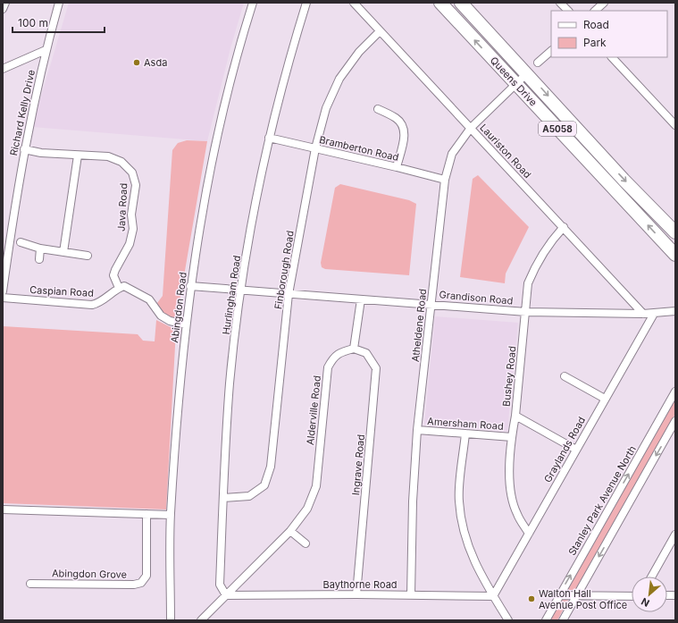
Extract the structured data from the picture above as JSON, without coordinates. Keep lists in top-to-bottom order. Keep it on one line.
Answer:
{"streets":{"highway":["Queens Drive","A5058"],"street":["Richard Kelly Drive","Bramberton Road","Lauriston Road","Java Road","Finborough Road","Caspian Road","Hurlingham Road","Grandison Road","Abingdon Road","Atheldene Road","Bushey Road","Alderville Road","Amersham Road","Graylands Road","Ingrave Road","Stanley Park Avenue North","Abingdon Grove","Baythorne Road"]},"crossings":[["Queens Drive","Atheldene Road"],["Richard Kelly Drive","Java Road"],["Bramberton Road","Finborough Road"],["Bramberton Road","Hurlingham Road"],["Bramberton Road","Atheldene Road"],["Lauriston Road","Finborough Road"],["Lauriston Road","Grandison Road"],["Lauriston Road","Atheldene Road"],["Lauriston Road","Bushey Road"],["Java Road","Caspian Road"],["Finborough Road","Hurlingham Road"],["Finborough Road","Grandison Road"],["Hurlingham Road","Grandison Road"],["Hurlingham Road","Alderville Road"],["Hurlingham Road","Baythorne Road"],["Grandison Road","Abingdon Road"],["Grandison Road","Atheldene Road"],["Grandison Road","Bushey Road"],["Grandison Road","Graylands Road"],["Atheldene Road","Amersham Road"],["Atheldene Road","Baythorne Road"],["Bushey Road","Amersham Road"],["Bushey Road","Graylands Road"],["Alderville Road","Ingrave Road"],["Alderville Road","Baythorne Road"],["Graylands Road","Baythorne Road"],["Ingrave Road","Baythorne Road"]],"places":["Asda","Walton Hall Avenue Post Office"],"legend":["Road","Park"],"scale_bar":"100 m","north":"bottom left"}
